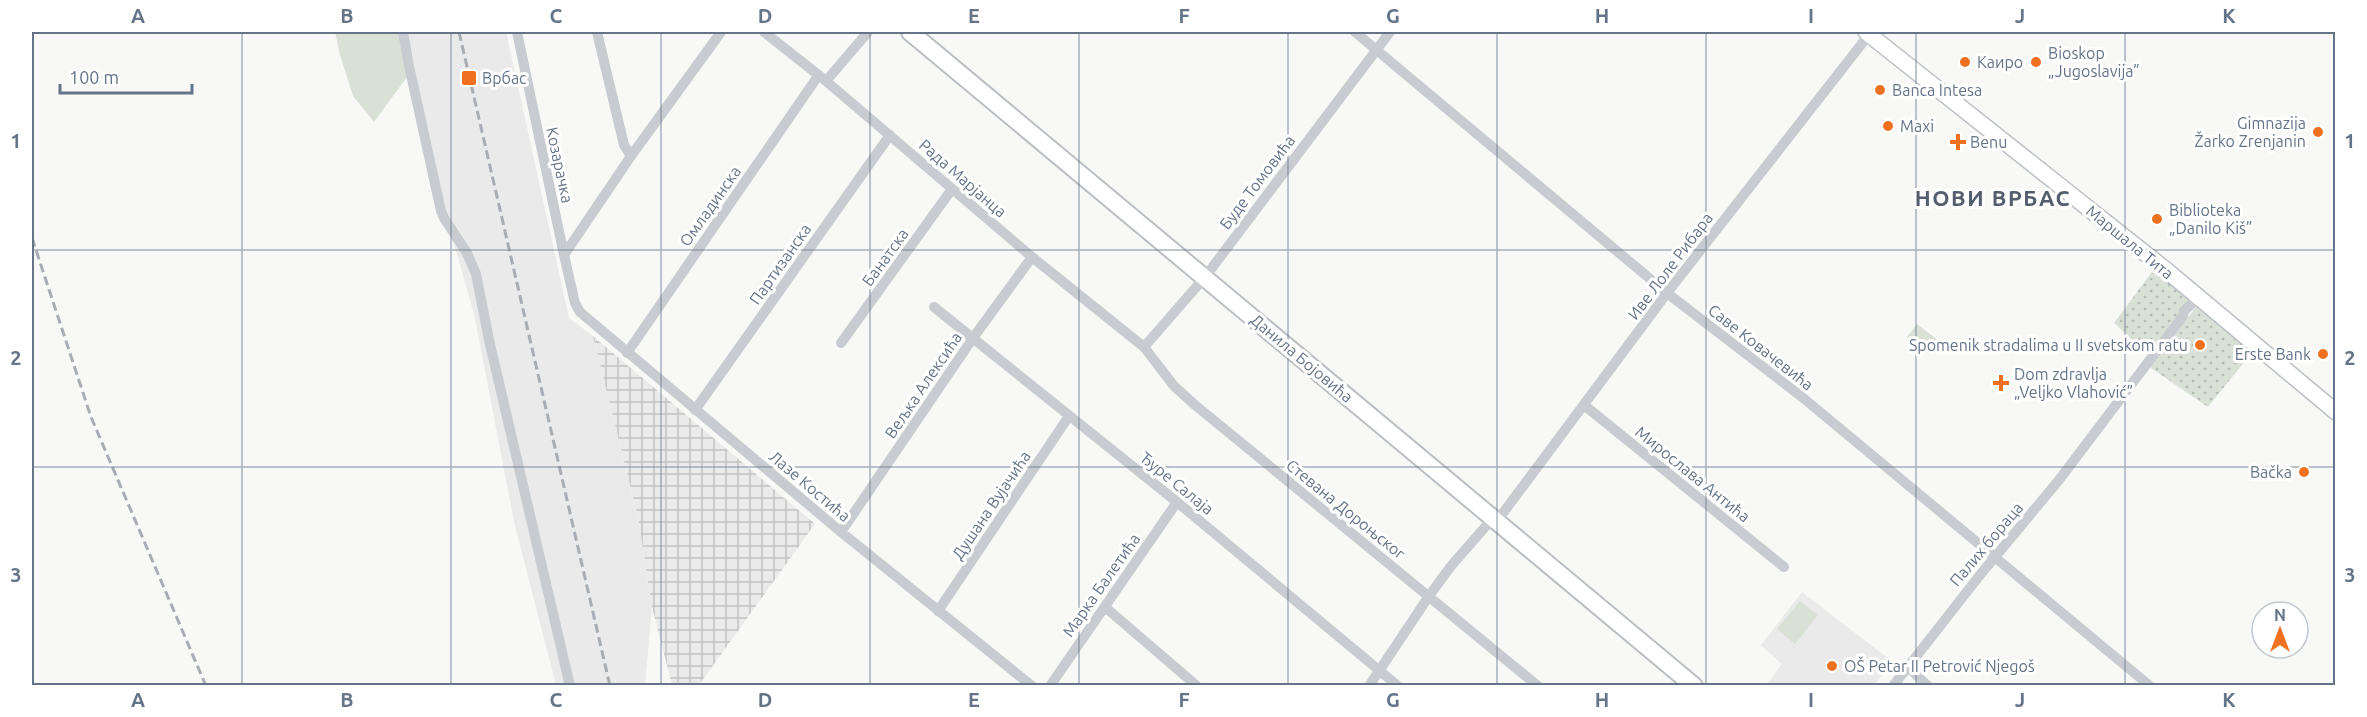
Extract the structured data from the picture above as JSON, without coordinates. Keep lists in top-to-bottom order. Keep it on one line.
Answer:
{"streets":{"main road":["Данила Бојовића"],"street":["Козарачка","Рада Марјанца","Буде Томовића","Омладинска","Маршала Тита","Банатска","Партизанска","Иве Лоле Рибара","Саве Ковачевића","Вељка Алексића","Мирослава Антића","Ђуре Салаја","Лазе Костића","Душана Вујачића","Стевана Дороњског","Палих бораца","Марка Балетића"]},"crossings":[["Козарачка","Лазе Костића"],["Рада Марјанца","Буде Томовића"],["Рада Марјанца","Омладинска"],["Рада Марјанца","Банатска"],["Рада Марјанца","Партизанска"],["Рада Марјанца","Вељка Алексића"],["Рада Марјанца","Стевана Дороњског"],["Буде Томовића","Саве Ковачевића"],["Буде Томовића","Данила Бојовића"],["Буде Томовића","Стевана Дороњског"],["Омладинска","Лазе Костића"],["Маршала Тита","Иве Лоле Рибара"],["Маршала Тита","Палих бораца"],["Партизанска","Лазе Костића"],["Иве Лоле Рибара","Саве Ковачевића"],["Иве Лоле Рибара","Данила Бојовића"],["Иве Лоле Рибара","Мирослава Антића"],["Иве Лоле Рибара","Ђуре Салаја"],["Иве Лоле Рибара","Стевана Дороњског"],["Саве Ковачевића","Палих бораца"],["Вељка Алексића","Ђуре Салаја"],["Вељка Алексића","Лазе Костића"],["Ђуре Салаја","Душана Вујачића"],["Ђуре Салаја","Марка Балетића"],["Лазе Костића","Душана Вујачића"]],"districts":["НОВИ ВРБАС"],"places":{"other":["Каиро","Bioskop „Jugoslavija”","Banca Intesa","Maxi","Gimnazija Žarko Zrenjanin","Biblioteka „Danilo Kiš”","Spomenik stradalima u II svetskom ratu","Erste Bank","Bačka","OŠ Petar II Petrović Njegoš"],"transit":["Врбас"],"health":["Benu","Dom zdravlja „Veljko Vlahović”"]},"scale_bar":"100 m","north":"top","grid":{"columns":["A","B","C","D","E","F","G","H","I","J","K"],"rows":["1","2","3"]}}
